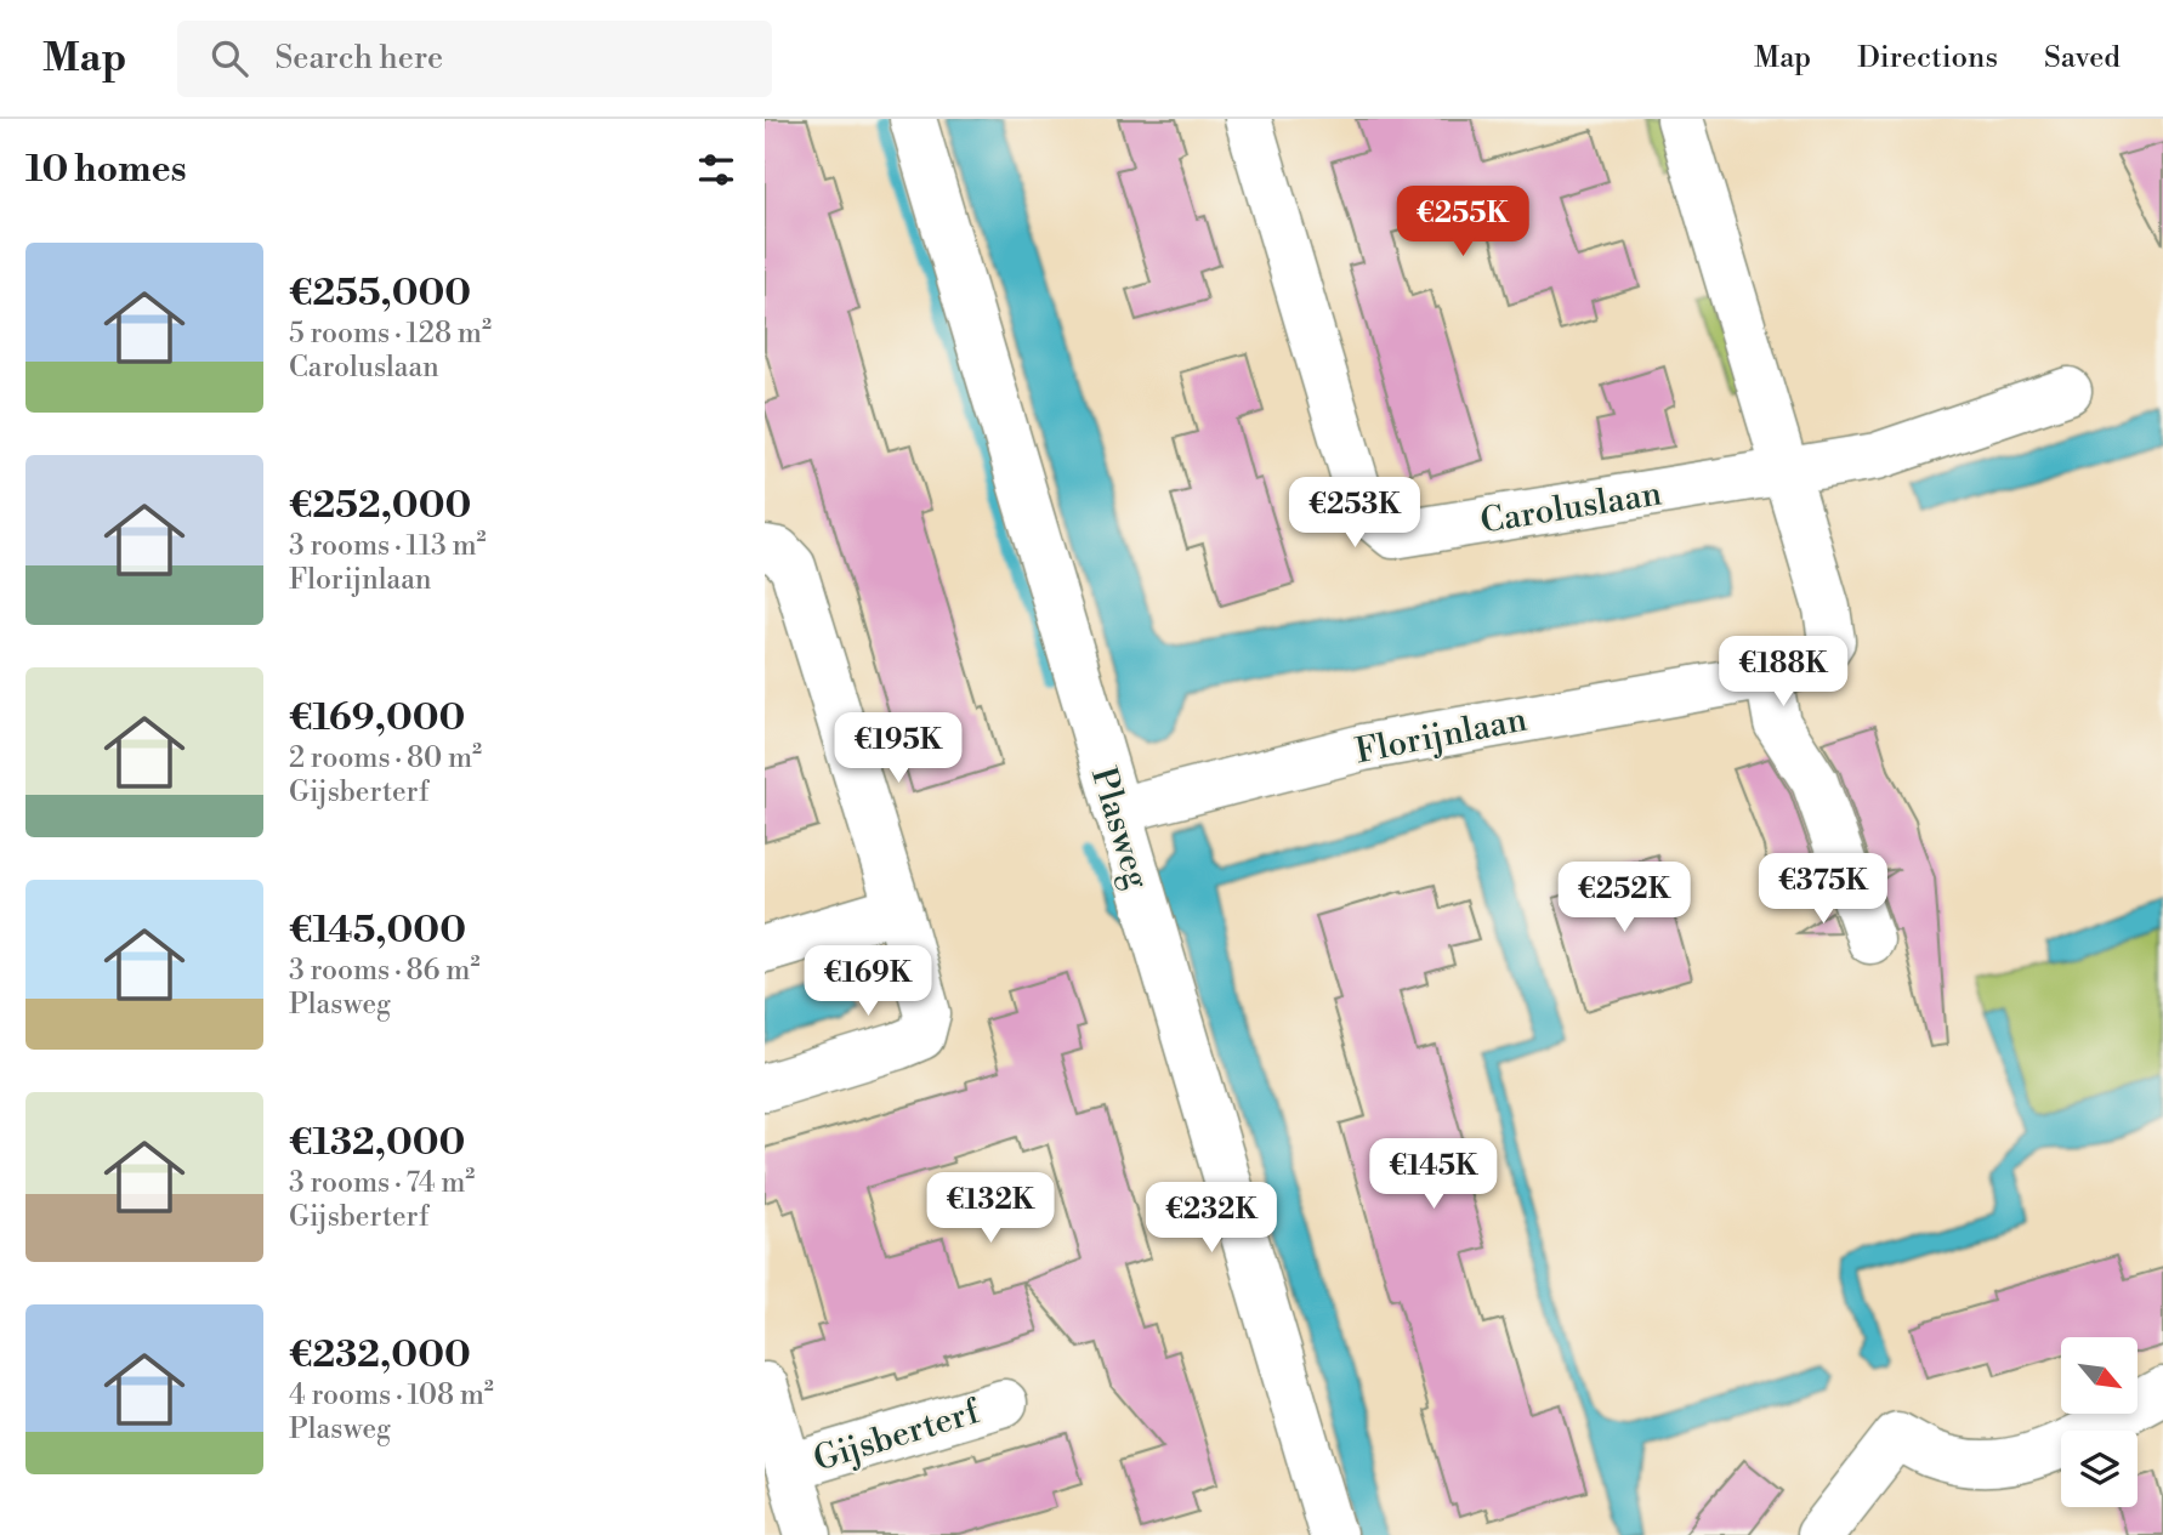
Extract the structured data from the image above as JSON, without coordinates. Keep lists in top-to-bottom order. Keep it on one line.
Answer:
{"streets":{"street":["Caroluslaan","Florijnlaan","Plasweg","Gijsberterf"]},"crossings":[["Caroluslaan","Florijnlaan"],["Florijnlaan","Plasweg"]],"north":"bottom right","page":{"header":"Map","search":"Search here","nav":["Map","Directions","Saved"],"heading":"10 homes","price":["€255K","€253K","€188K","€195K","€375K","€252K","€169K","€145K","€132K","€232K"],"list":[{"name":"€255,000","note":"5 rooms · 128 m² · Caroluslaan"},{"name":"€252,000","note":"3 rooms · 113 m² · Florijnlaan"},{"name":"€169,000","note":"2 rooms · 80 m² · Gijsberterf"},{"name":"€145,000","note":"3 rooms · 86 m² · Plasweg"},{"name":"€132,000","note":"3 rooms · 74 m² · Gijsberterf"},{"name":"€232,000","note":"4 rooms · 108 m² · Plasweg"}]}}
